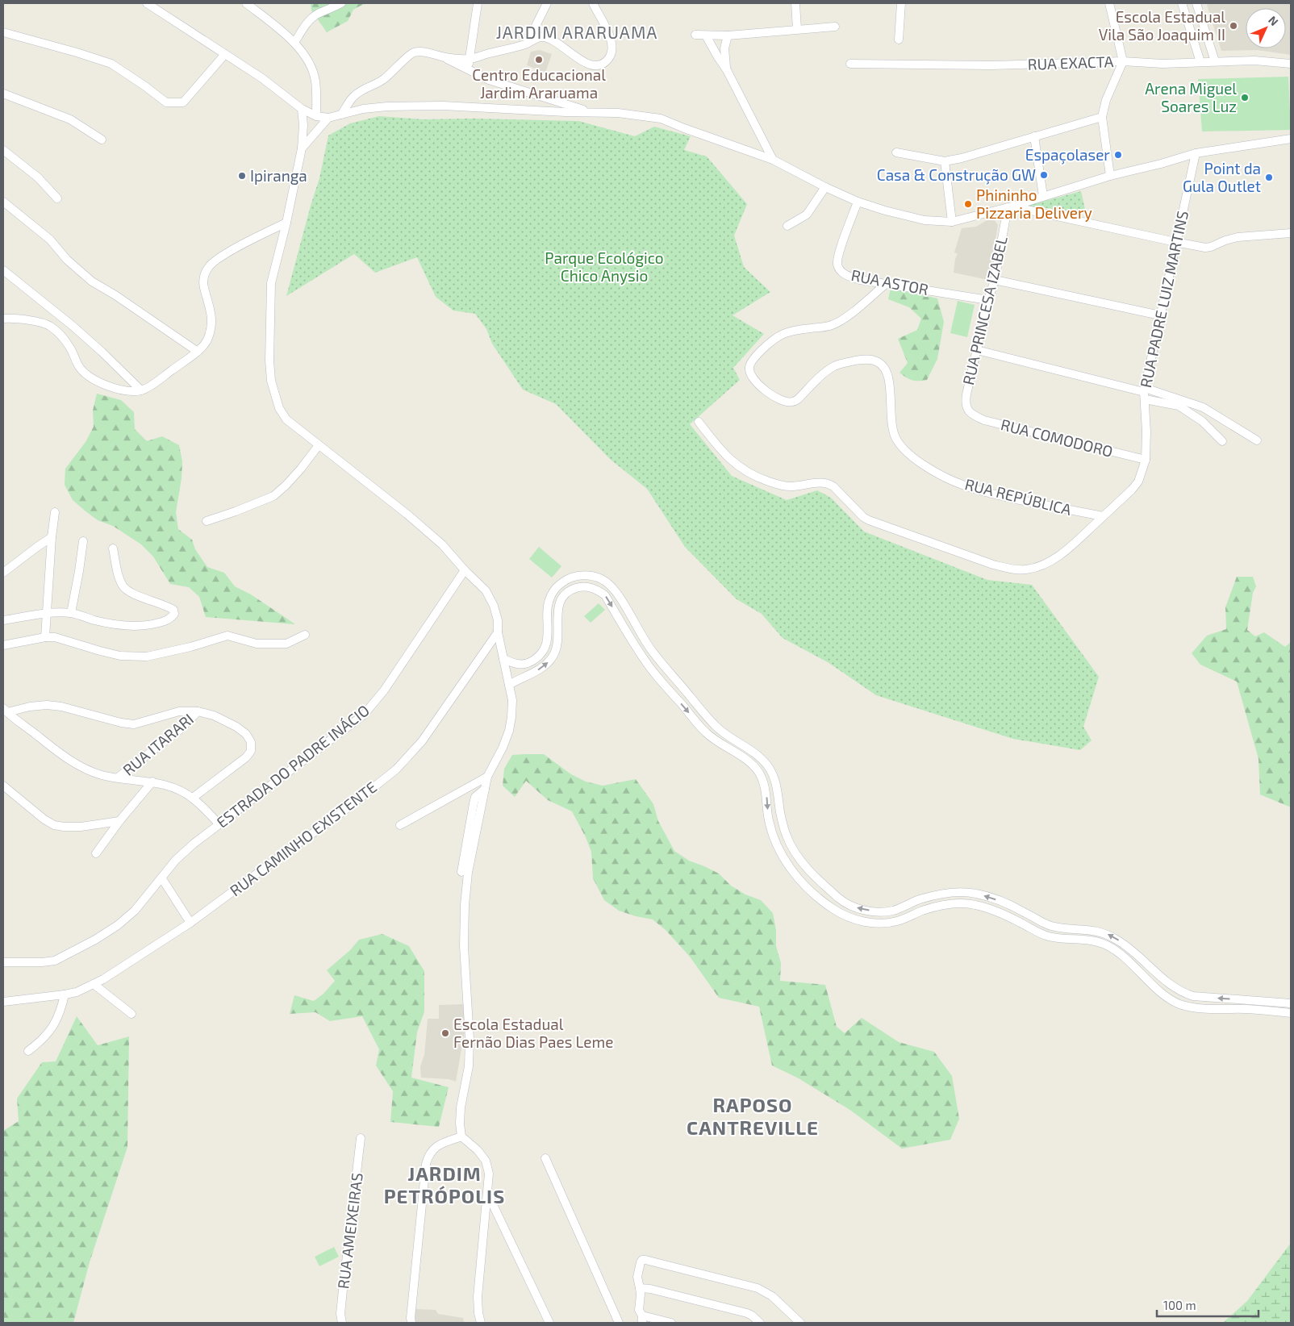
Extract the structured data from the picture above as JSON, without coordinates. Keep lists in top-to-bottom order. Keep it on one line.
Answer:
{"streets":{"street":["RUA EXACTA","RUA ASTOR","RUA PADRE LUIZ MARTINS","RUA PRINCESA IZABEL","RUA COMODORO","RUA REPÚBLICA","RUA ITARARI","ESTRADA DO PADRE INÁCIO","RUA CAMINHO EXISTENTE","RUA AMEIXEIRAS"]},"crossings":[["RUA ASTOR","RUA PRINCESA IZABEL"],["RUA ASTOR","RUA REPÚBLICA"],["RUA PADRE LUIZ MARTINS","RUA COMODORO"],["RUA PADRE LUIZ MARTINS","RUA REPÚBLICA"],["RUA PRINCESA IZABEL","RUA COMODORO"]],"districts":["JARDIM ARARUAMA","RAPOSO CANTREVILLE","JARDIM PETRÓPOLIS"],"parks":["Parque Ecológico Chico Anysio"],"places":["Escola Estadual Vila São Joaquim II","Centro Educacional Jardim Araruama","Arena Miguel Soares Luz","Espaçolaser","Casa & Construção GW","Ipiranga","Point da Gula Outlet","Phininho Pizzaria Delivery","Escola Estadual Fernão Dias Paes Leme"],"scale_bar":"100 m","north":"top right"}
